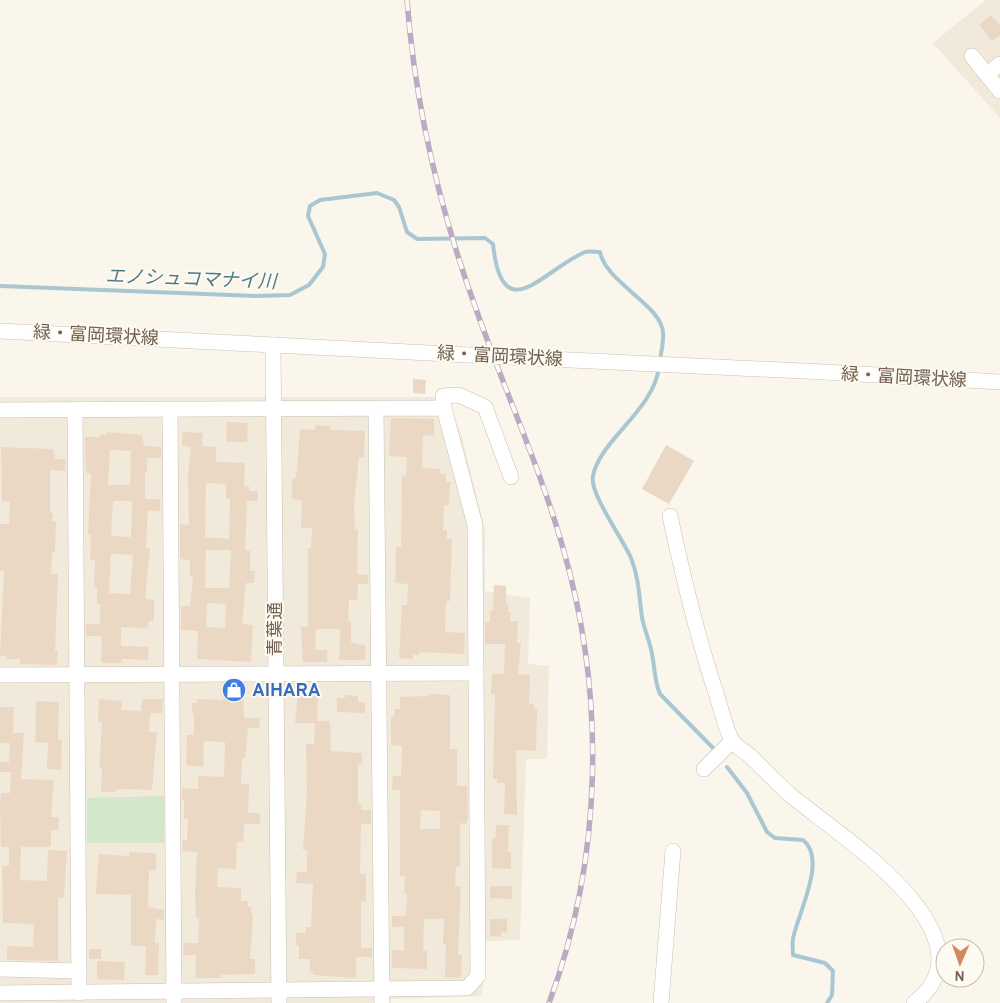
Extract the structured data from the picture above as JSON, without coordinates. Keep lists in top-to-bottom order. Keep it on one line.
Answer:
{"streets":{"street":["緑・富岡環状線","青葉通"]},"crossings":[["緑・富岡環状線","青葉通"]],"water":["エノシュコマナイ川"],"places":{"shop":["AIHARA"]},"north":"bottom"}
